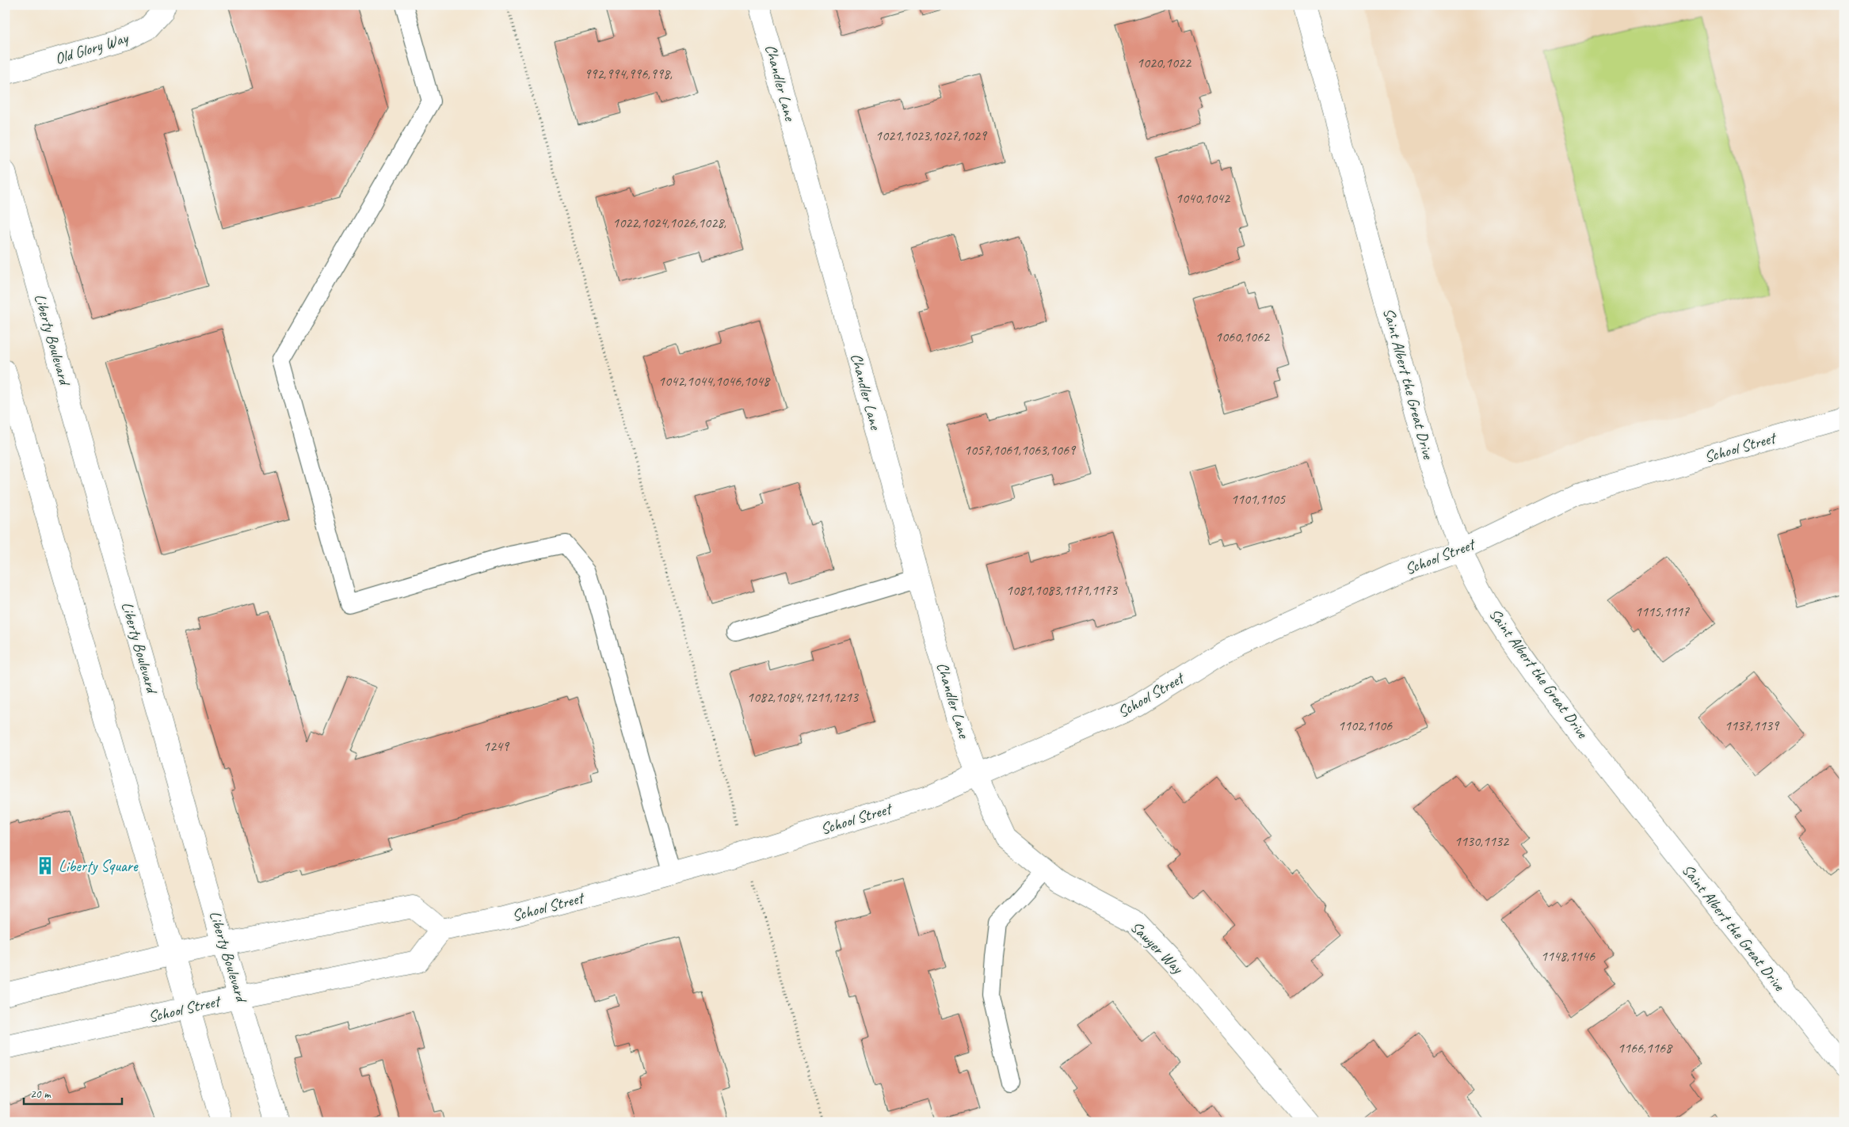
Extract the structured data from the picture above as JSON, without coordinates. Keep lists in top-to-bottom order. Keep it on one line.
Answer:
{"streets":{"street":["Old Glory Way","Chandler Lane","Liberty Boulevard","Saint Albert the Great Drive","School Street","Sawyer Way"]},"crossings":[["Chandler Lane","School Street"],["Chandler Lane","Sawyer Way"],["Liberty Boulevard","School Street"],["Saint Albert the Great Drive","School Street"],["School Street","Sawyer Way"]],"places":{"building":["Liberty Square"]},"house_numbers":["1020,1022","992,994,996,998,","1021,1023,1027,1029","1040,1042","1022,1024,1026,1028,","1060,1062","1042,1044,1046,1048","1057,1061,1063,1069","1101,1105","1081,1083,1171,1173","1115,1117","1082,1084,1211,1213","1102,1106","1137,1139","1249","1130,1132","1148,1146","1166,1168"],"scale_bar":"20 m"}
